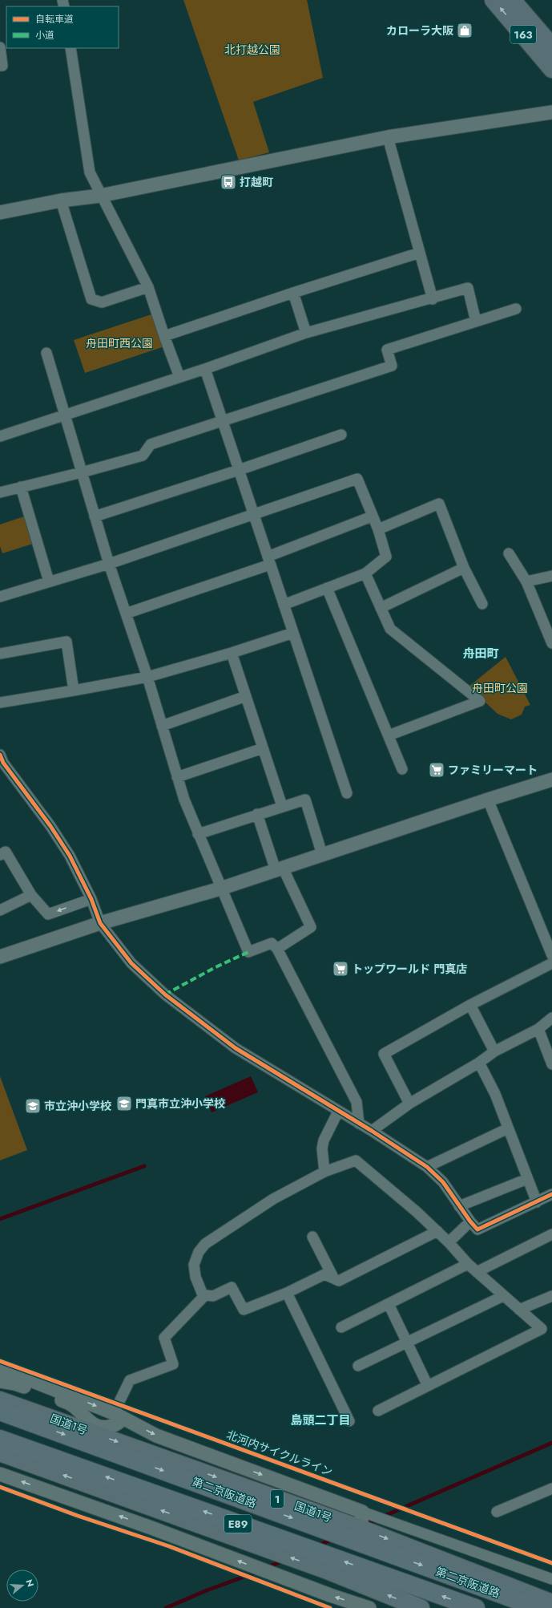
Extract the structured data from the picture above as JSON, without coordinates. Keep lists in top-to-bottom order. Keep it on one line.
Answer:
{"streets":{"highway":["163","国道1号","第二京阪道路","1","E89"],"cycle path":["北河内サイクルライン"]},"districts":["舟田町","島頭二丁目"],"parks":["北打越公園","舟田町西公園","舟田町公園"],"places":{"shop":["カローラ大阪"],"bus stop":["打越町"],"supermarket":["ファミリーマート","トップワールド 門真店"],"school or university":["門真市立沖小学校","市立沖小学校"]},"legend":["自転車道","小道"],"north":"right"}
